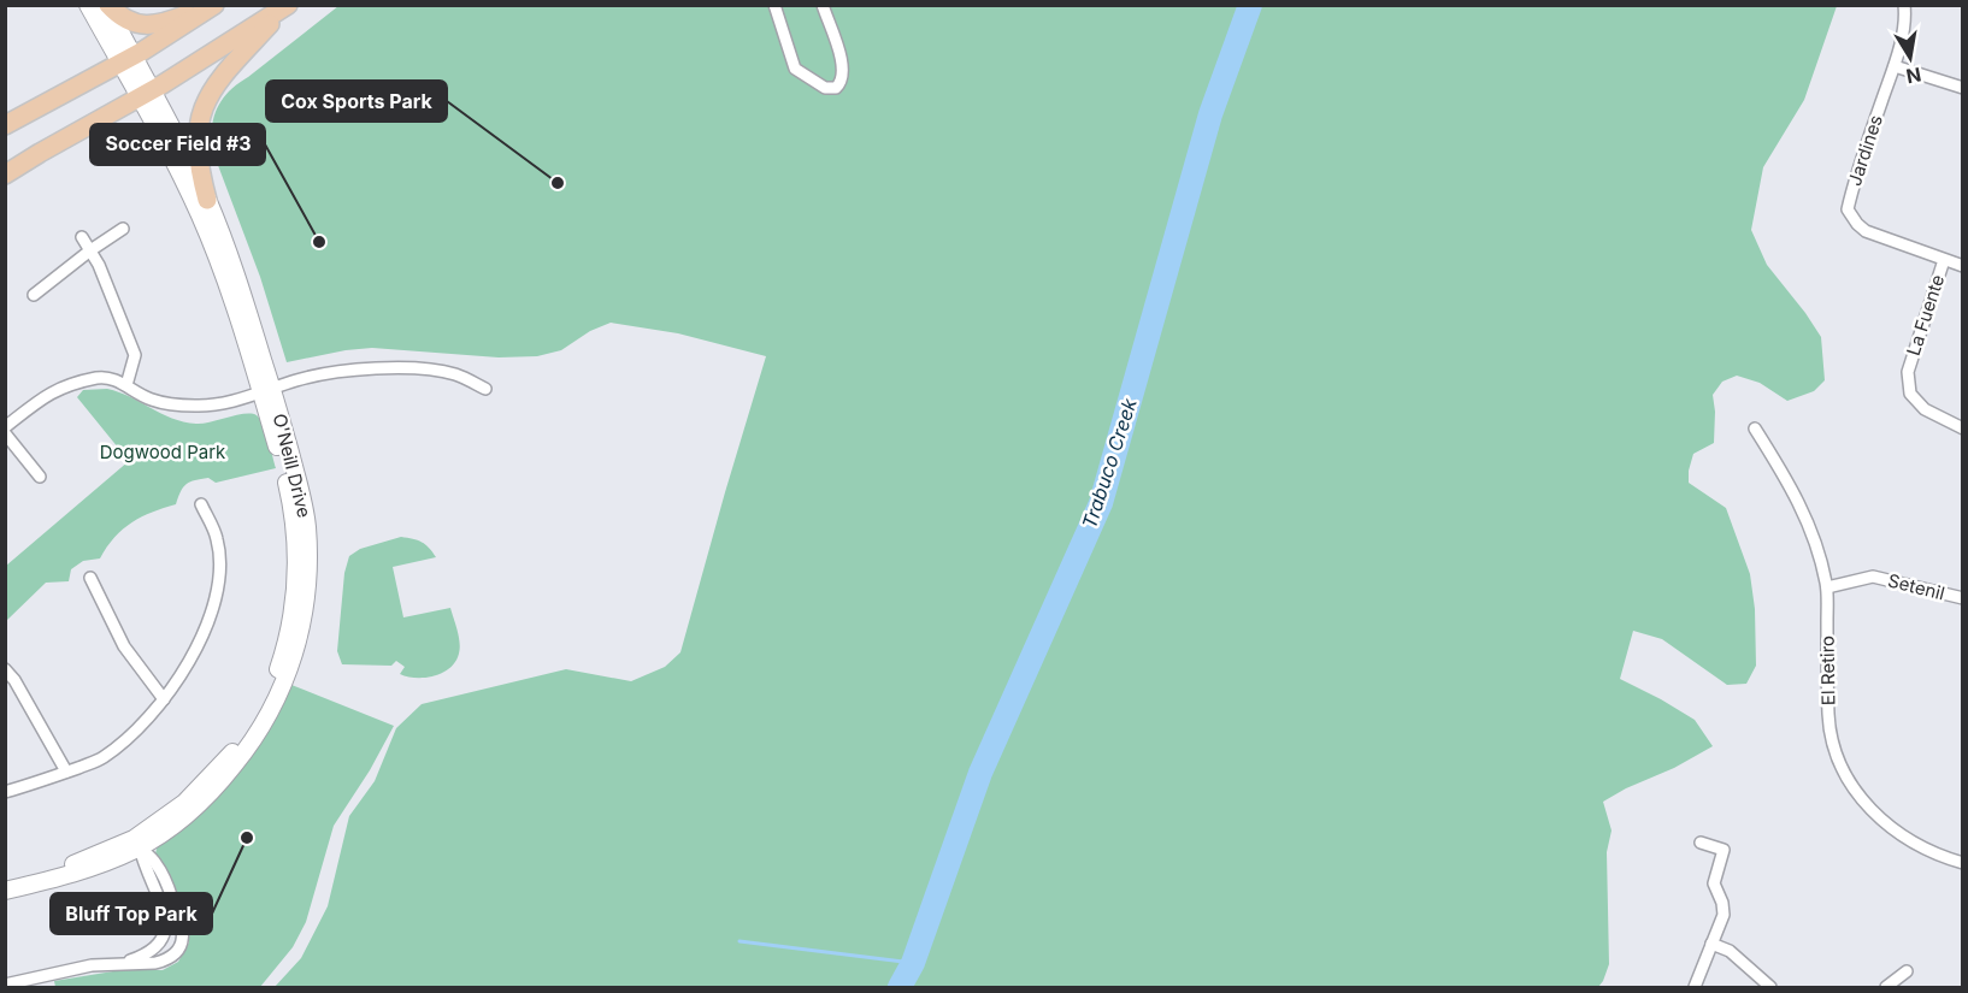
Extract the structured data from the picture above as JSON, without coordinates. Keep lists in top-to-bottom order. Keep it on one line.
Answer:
{"streets":{"main road":["O'Neill Drive"],"street":["Jardines","La Fuente","Setenil","El Retiro"]},"crossings":[["Jardines","La Fuente"],["Setenil","El Retiro"]],"water":["Trabuco Creek"],"parks":["Dogwood Park"],"places":["Cox Sports Park","Soccer Field #3","Bluff Top Park"],"north":"bottom"}
